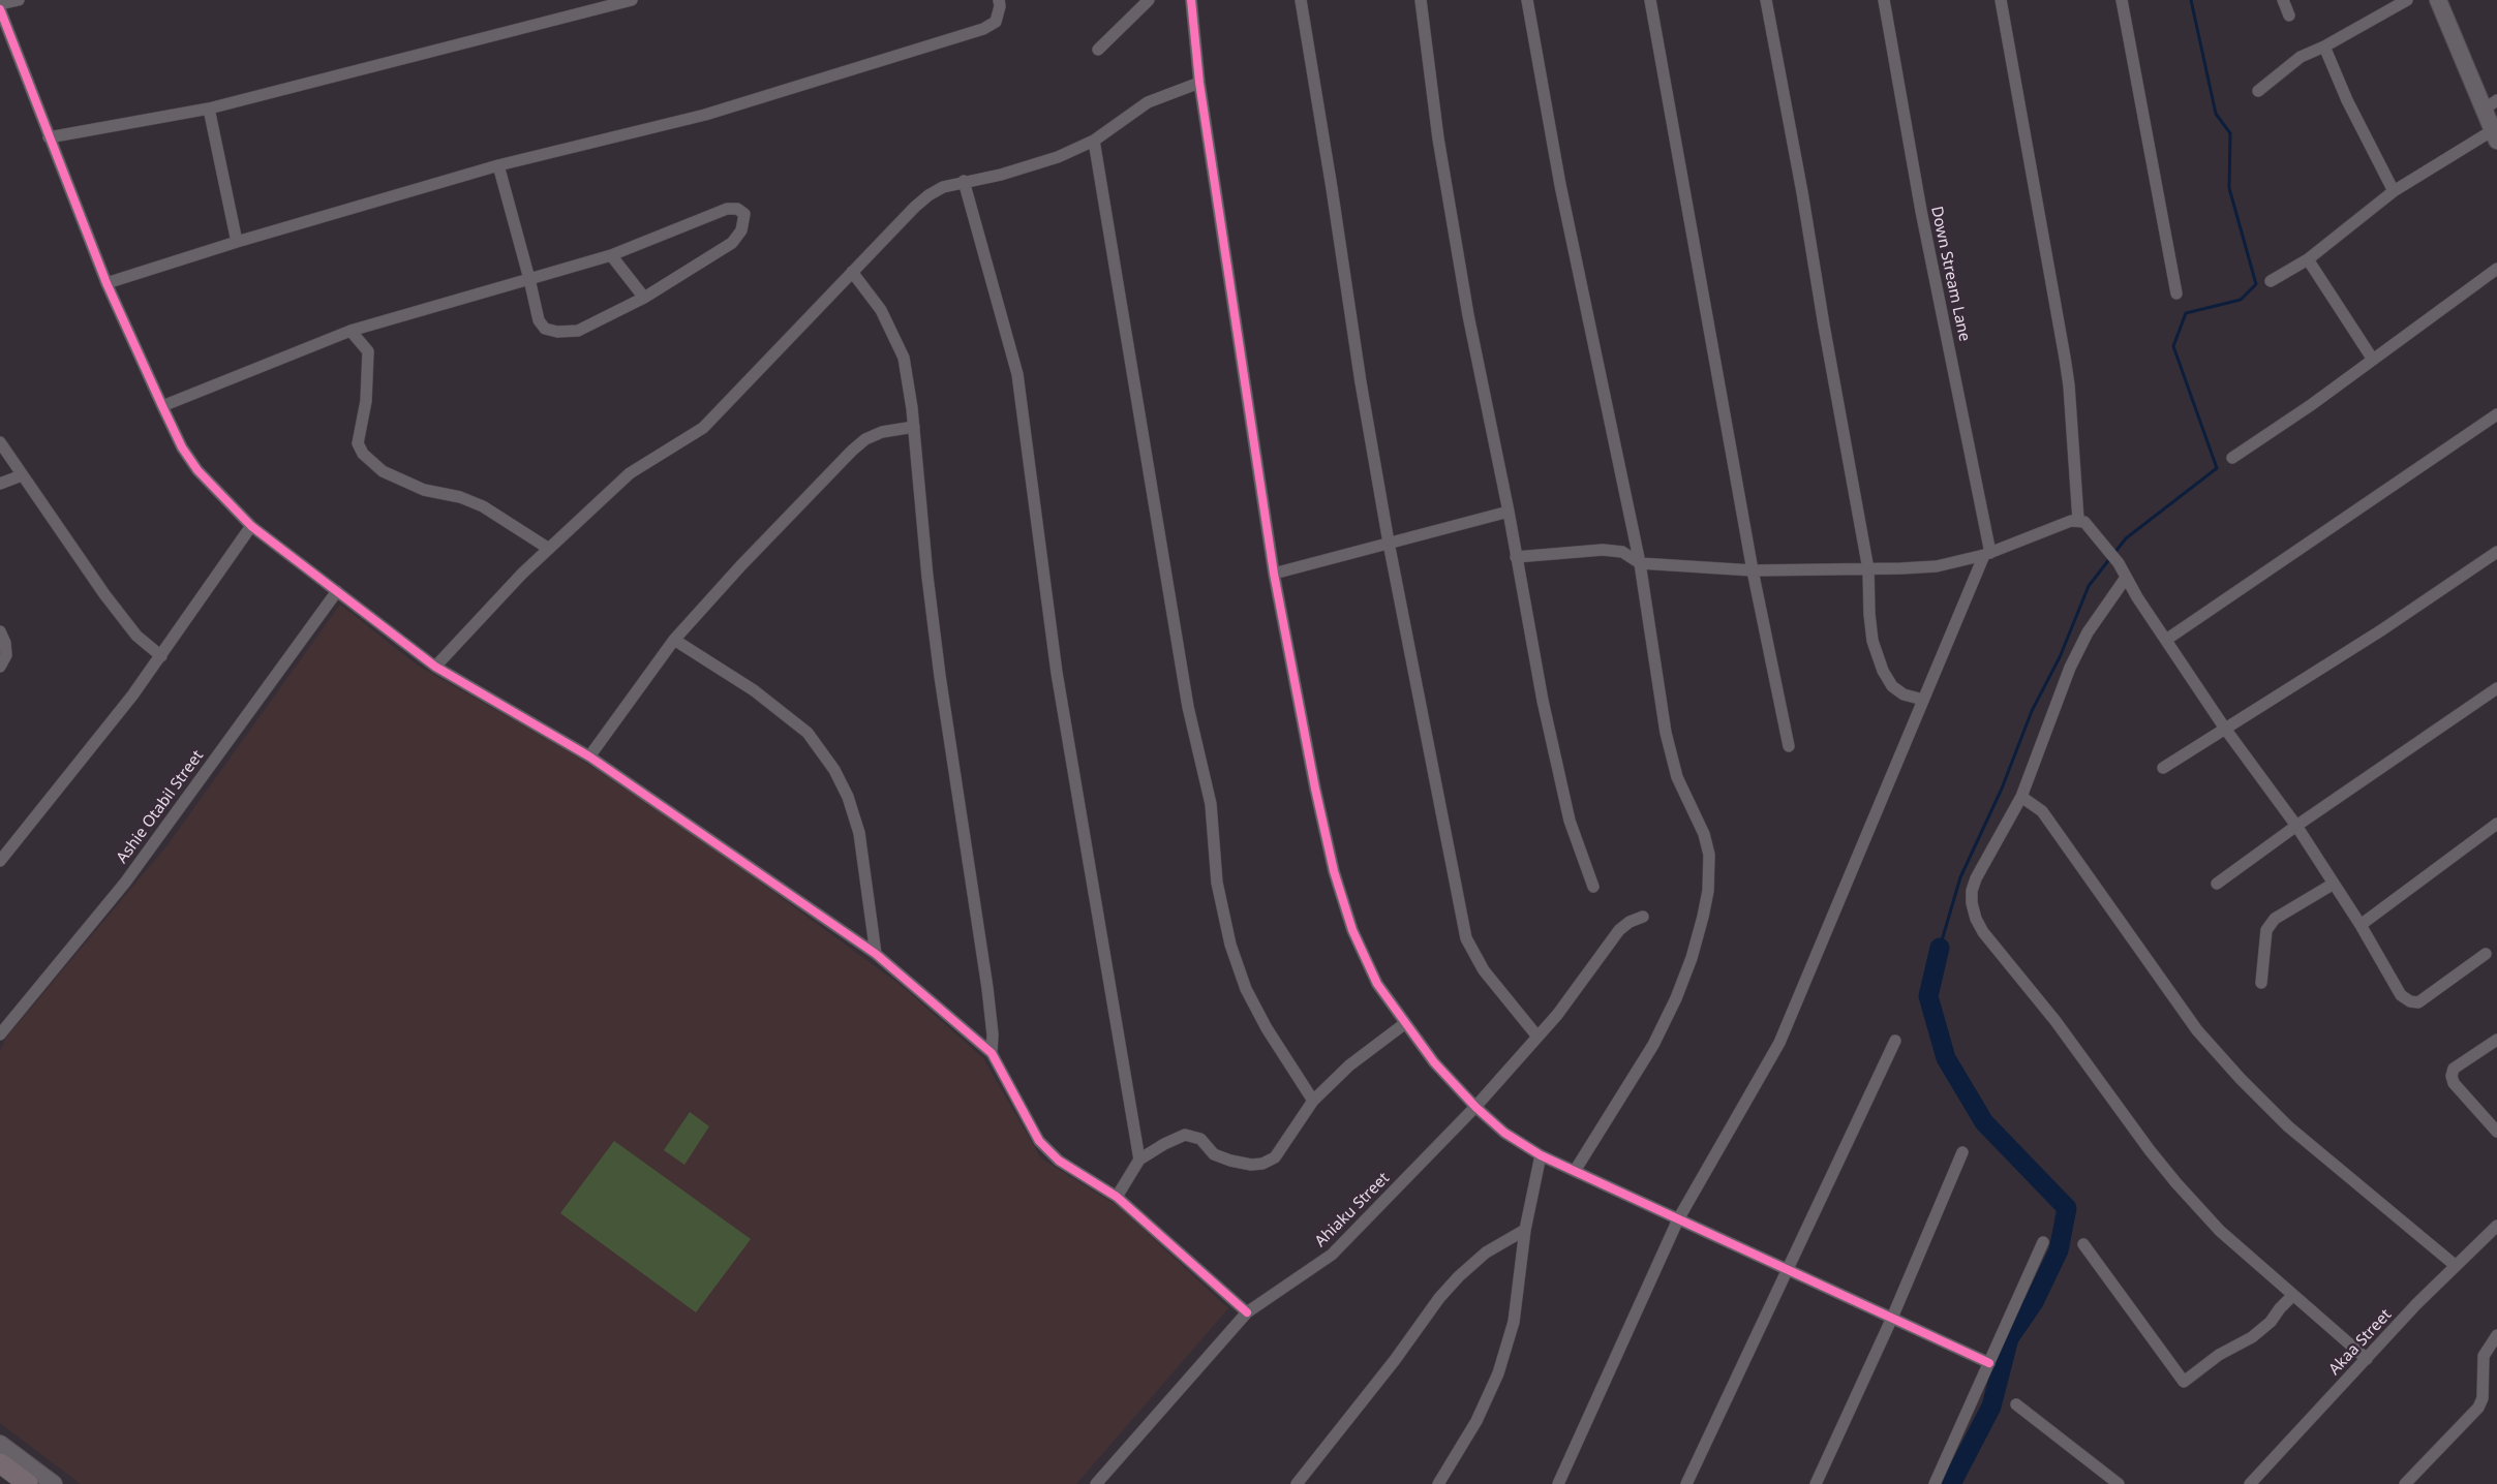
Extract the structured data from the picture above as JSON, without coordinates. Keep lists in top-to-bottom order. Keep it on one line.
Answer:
{"streets":{"street":["Down Stream Lane","Ashie Otabil Street","Ahiaku Street","Akaa Street"]}}
